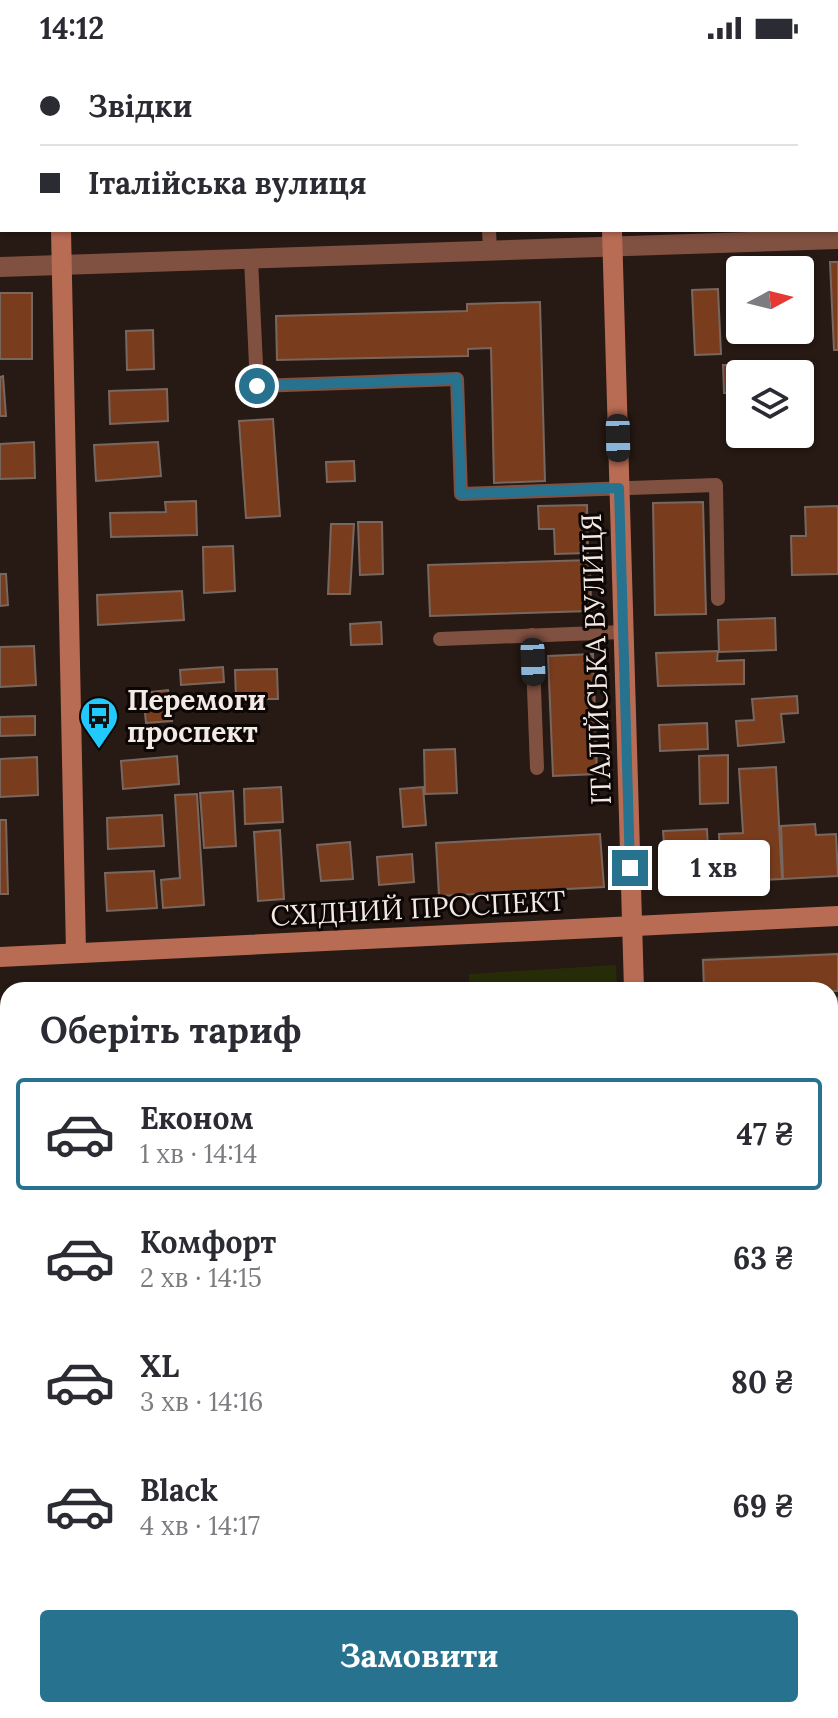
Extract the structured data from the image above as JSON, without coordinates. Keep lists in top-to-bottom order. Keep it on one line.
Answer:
{"streets":{"main road":["ІТАЛІЙСЬКА ВУЛИЦЯ","СХІДНИЙ ПРОСПЕКТ"]},"crossings":[["ІТАЛІЙСЬКА ВУЛИЦЯ","СХІДНИЙ ПРОСПЕКТ"]],"places":{"bus stop":["Перемоги проспект"]},"north":"right","page":{"status":"14:12","banner":["Звідки","Італійська вулиця"],"bubble":"1 хв","heading":"Оберіть тариф","list":[{"name":"Економ","note":"1 хв · 14:14","value":"47 ₴"},{"name":"Комфорт","note":"2 хв · 14:15","value":"63 ₴"},{"name":"XL","note":"3 хв · 14:16","value":"80 ₴"},{"name":"Black","note":"4 хв · 14:17","value":"69 ₴"}],"buttons":"Замовити"}}
